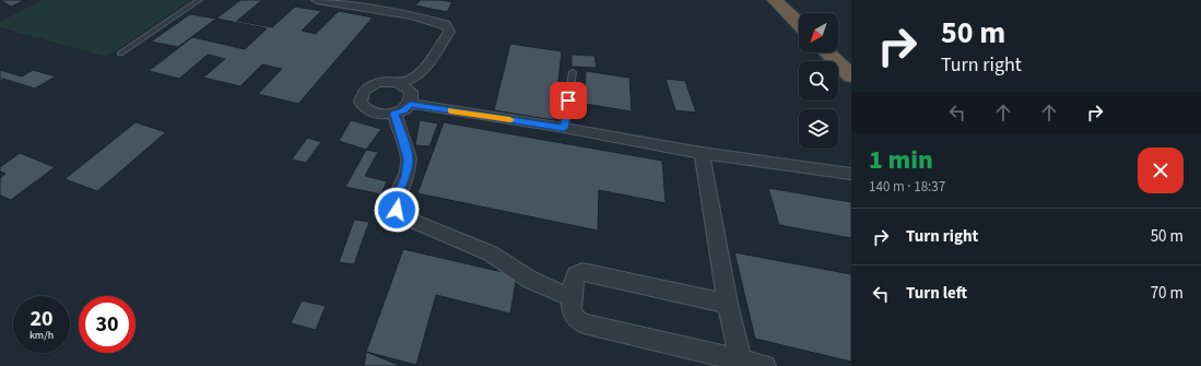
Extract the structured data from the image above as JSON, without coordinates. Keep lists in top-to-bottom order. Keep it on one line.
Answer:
{"north":"bottom left","page":{"turn":["50 m","Turn right"],"heading":["1 min","140 m · 18:37"],"list":[{"name":"Turn right","value":"50 m"},{"name":"Turn left","value":"70 m"}],"speed":"20 km/h","limit":"30"}}
